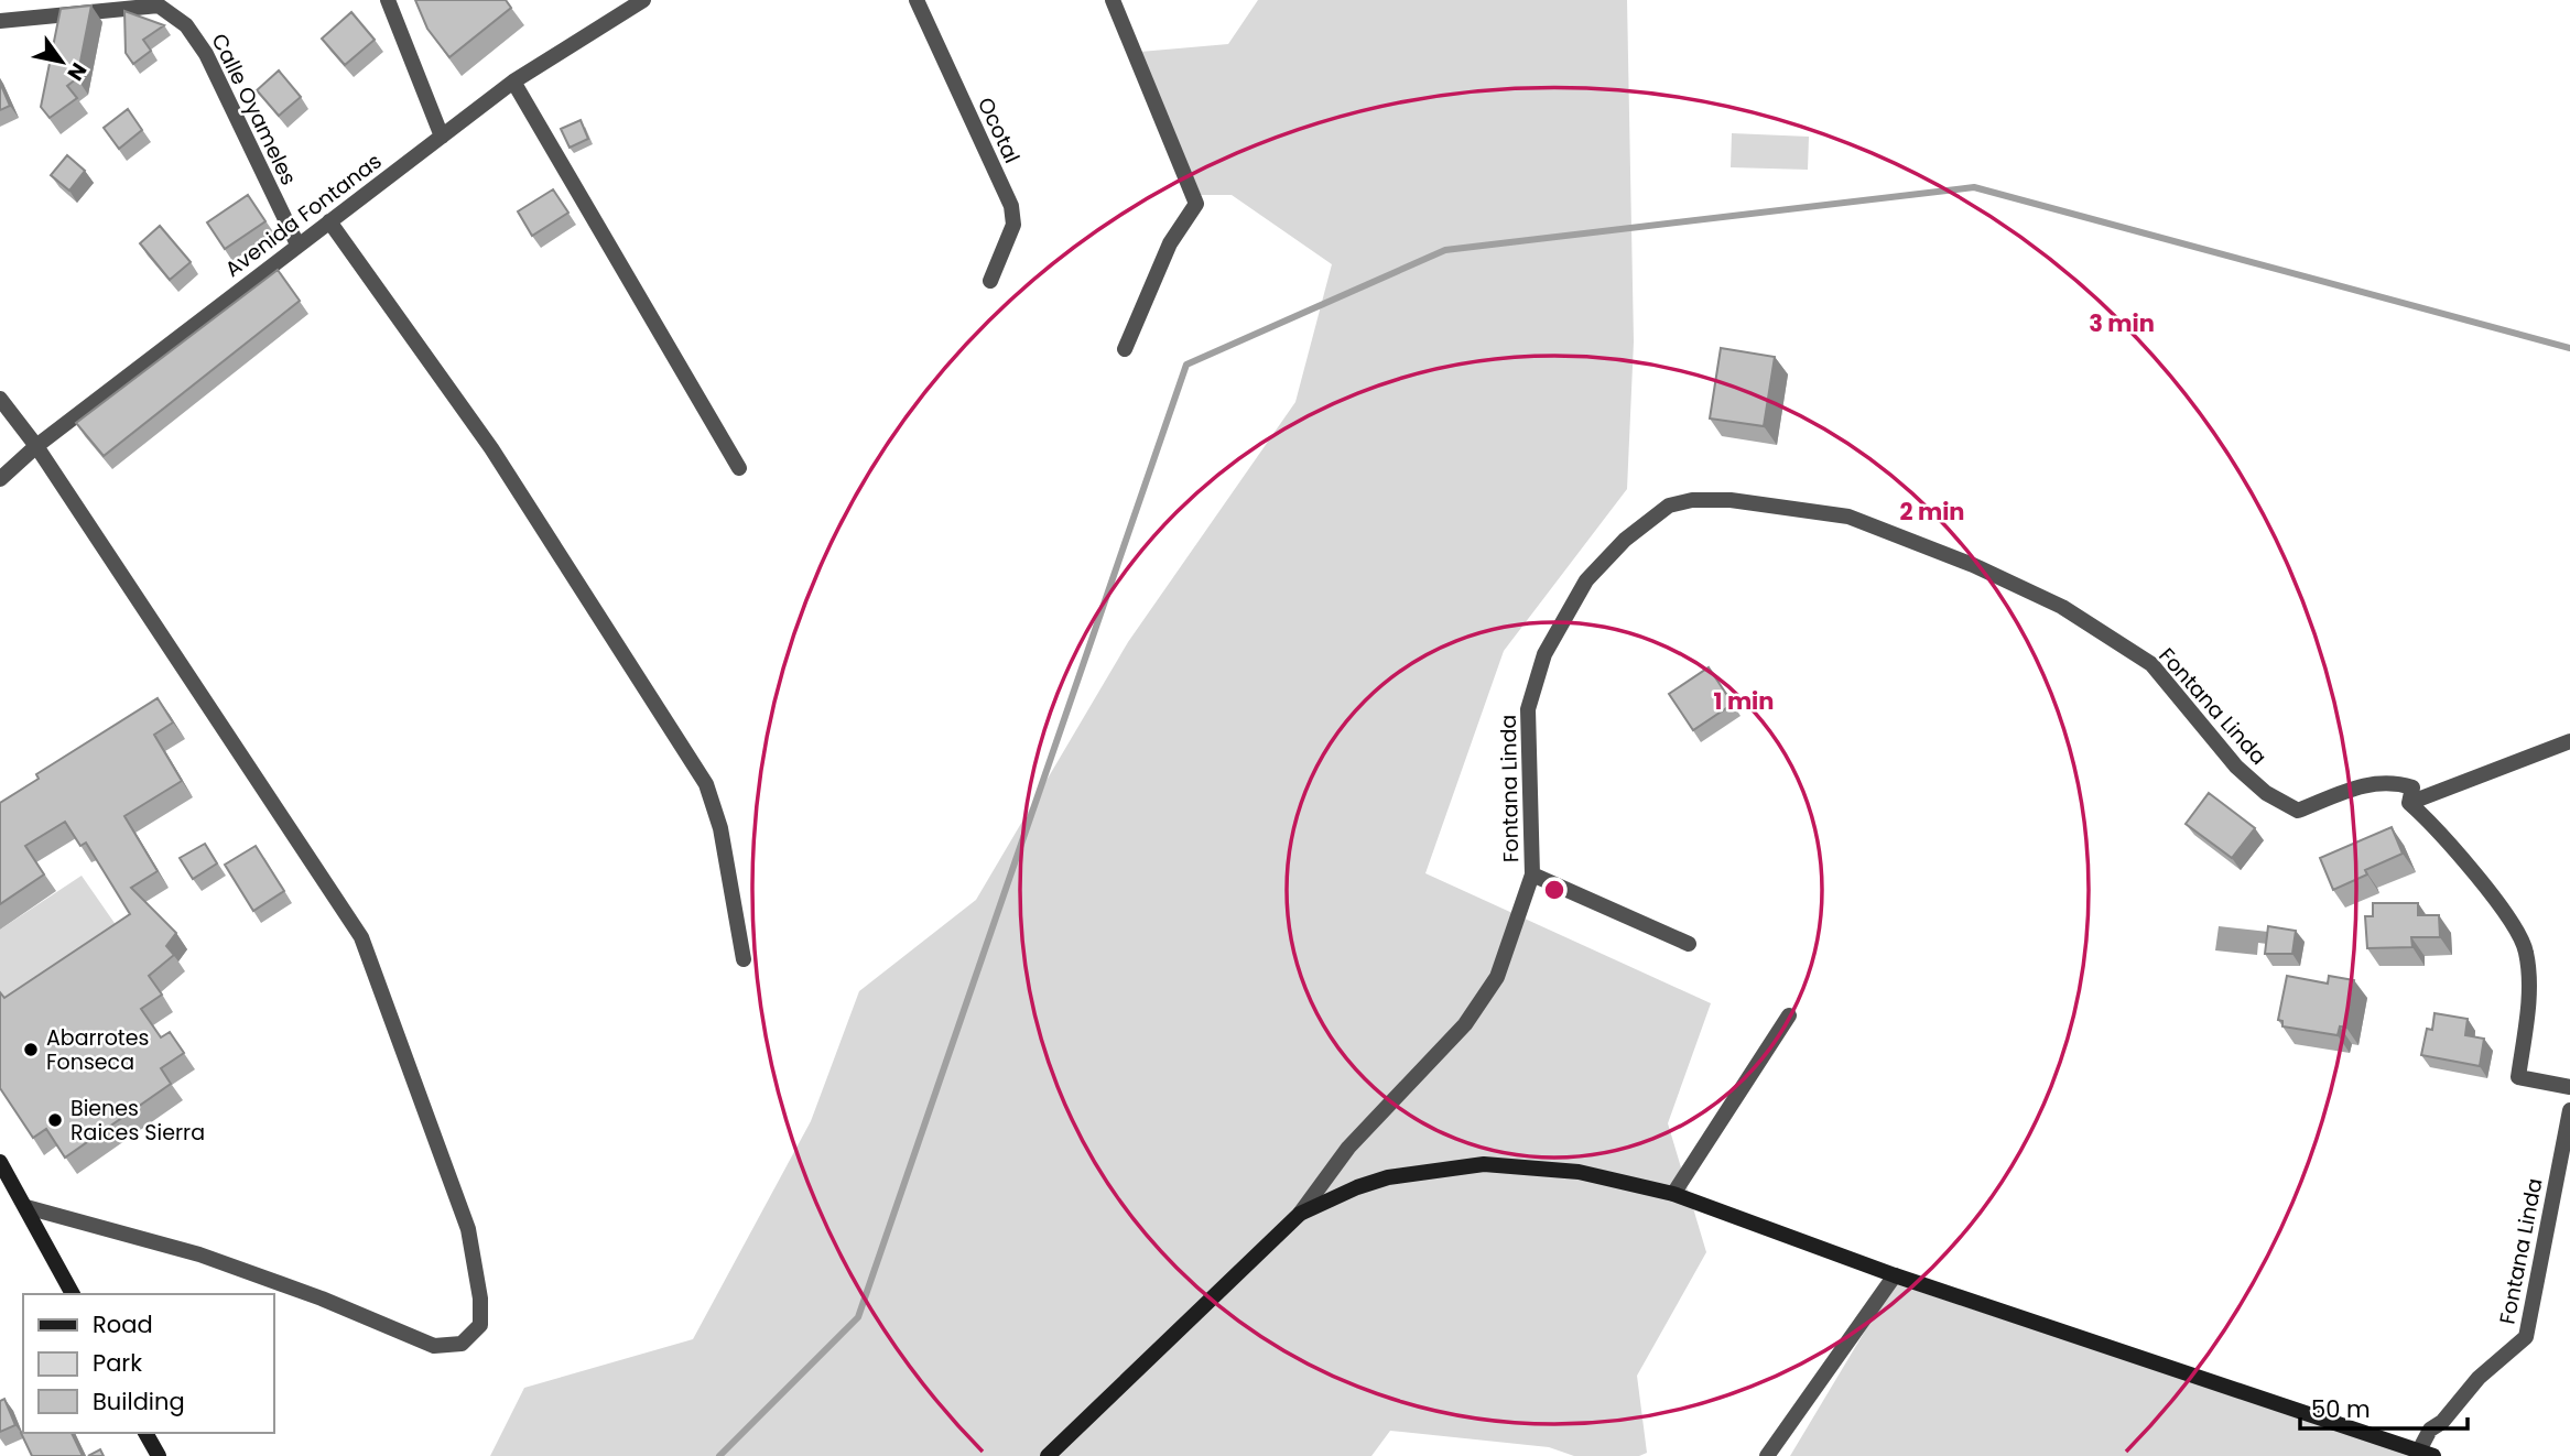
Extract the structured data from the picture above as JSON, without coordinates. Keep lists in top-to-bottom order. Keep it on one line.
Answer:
{"streets":{"street":["Calle Oyameles","Ocotal","Avenida Fontanas","Fontana Linda"]},"crossings":[["Calle Oyameles","Avenida Fontanas"]],"places":["Abarrotes Fonseca","Bienes Raices Sierra"],"legend":["Road","Park","Building"],"scale_bar":"50 m","north":"bottom right","rings":["3 min","2 min","1 min"]}
